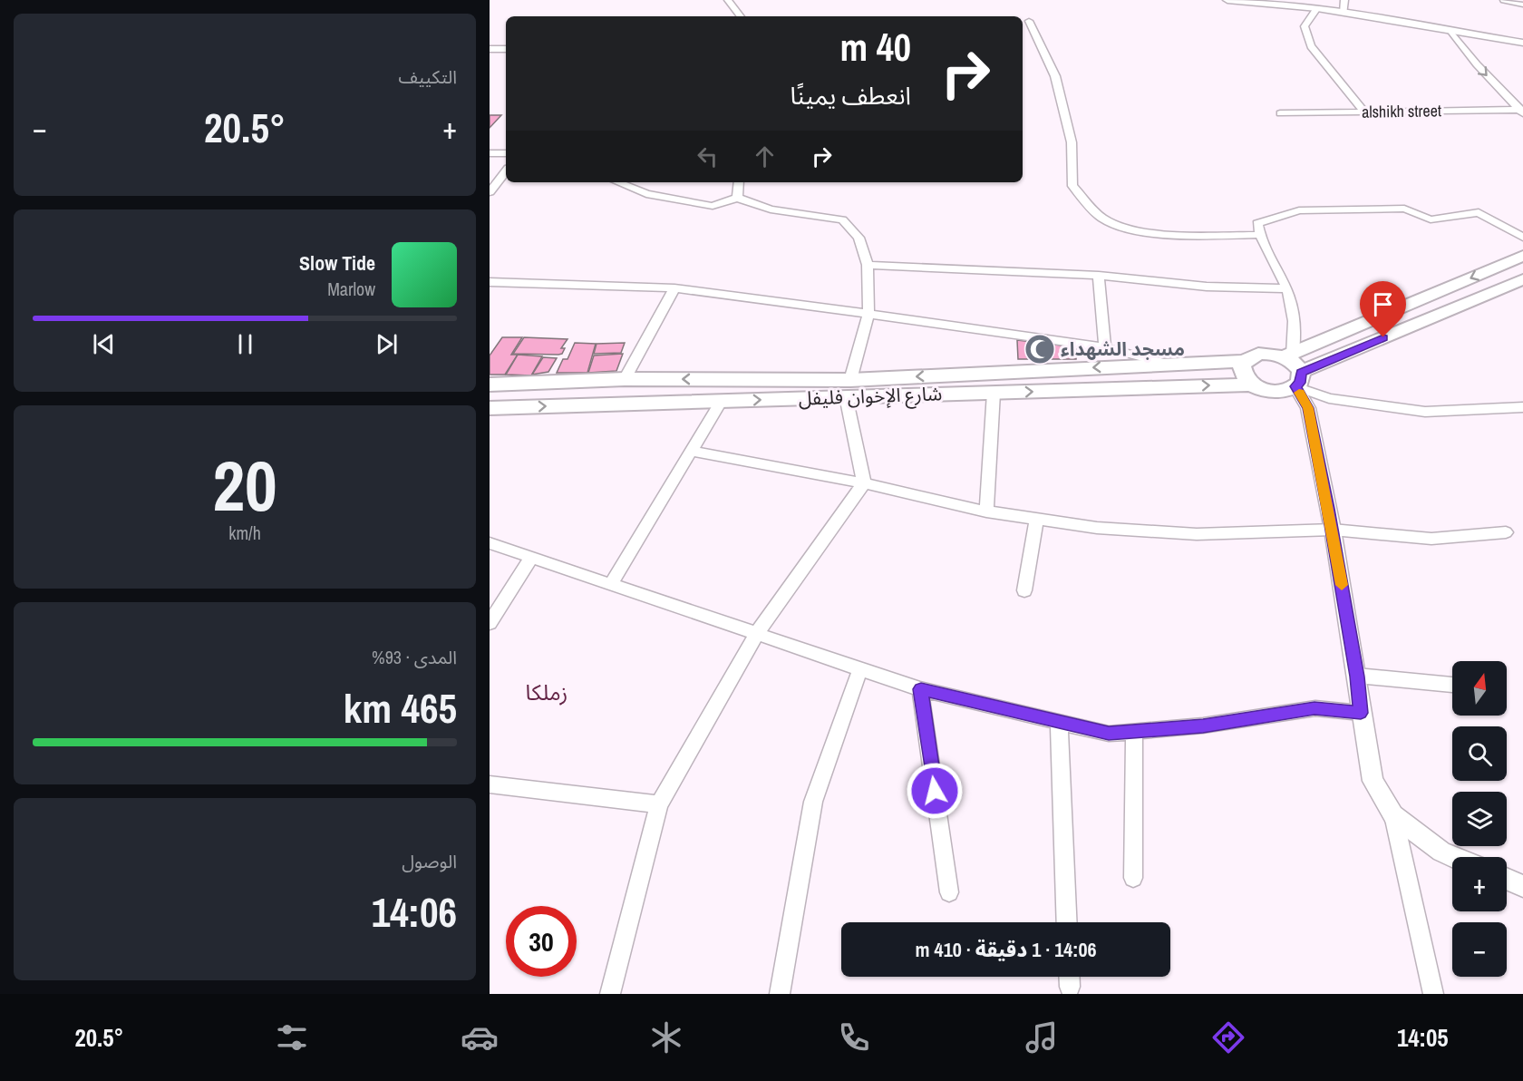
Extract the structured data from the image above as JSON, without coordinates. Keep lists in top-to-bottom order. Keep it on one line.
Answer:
{"streets":{"main road":["شارع الإخوان فليفل"],"street":["alshikh street"]},"districts":["زملكا"],"places":{"mosque":["مسجد الشهداء"]},"north":"top","page":{"tile":["التكييف",["20","km/h"],["المدى · 93%","465 km"],["الوصول","14:06"]],"turn":["40 m","انعطف يمينًا"],"heat":["−","20.5°","+"],"song":["Slow Tide","Marlow"],"map_buttons":["+","−"],"limit":"30","trip":"14:06 · 1 دقيقة · 410 m","tabs":["14:05","20.5°"]}}
